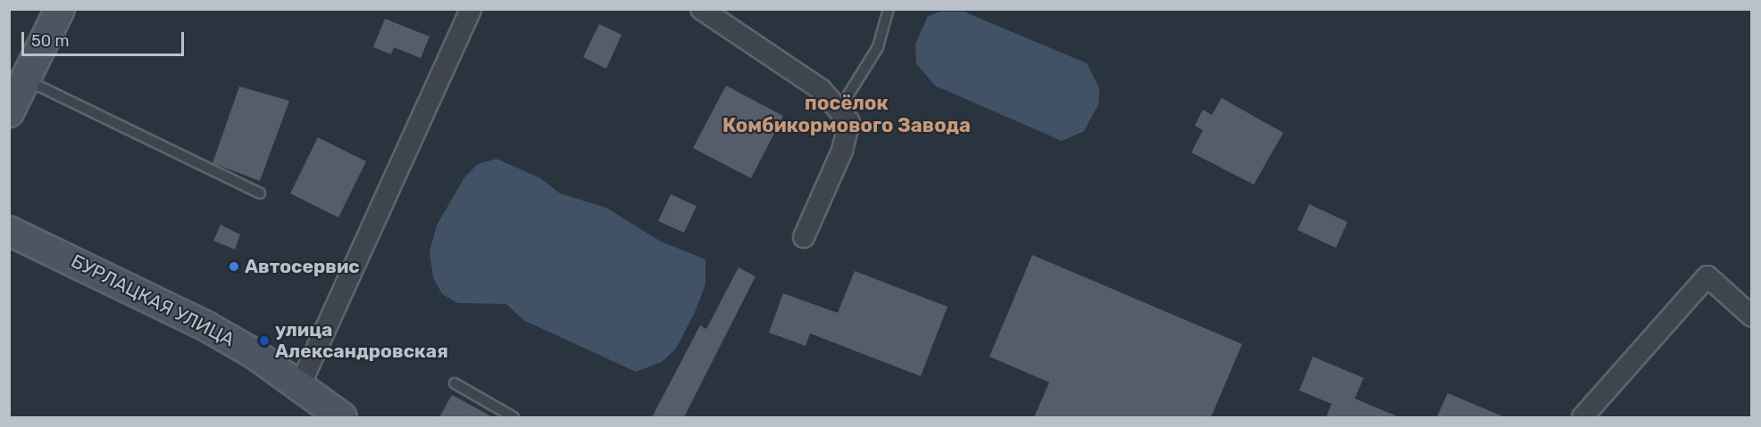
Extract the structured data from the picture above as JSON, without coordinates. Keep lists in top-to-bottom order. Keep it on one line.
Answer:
{"streets":{"main road":["БУРЛАЦКАЯ УЛИЦА"]},"districts":["посёлок Комбикормового Завода"],"places":["Автосервис","улица Александровская"],"scale_bar":"50 m"}
